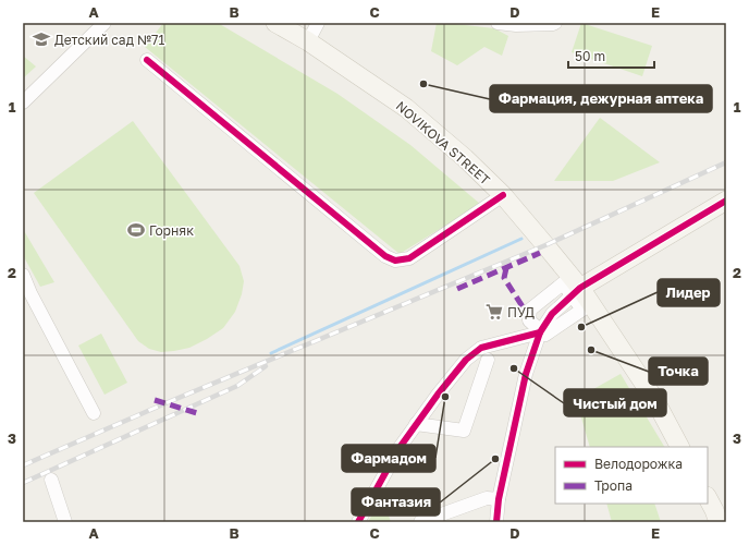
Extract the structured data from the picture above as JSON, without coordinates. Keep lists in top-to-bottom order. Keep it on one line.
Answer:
{"streets":{"main road":["NOVIKOVA STREET"]},"places":{"school or university":["Детский сад №71"],"other":["Фармация, дежурная аптека","Лидер","Точка","Чистый дом","Фармадом","Фантазия"],"sports":["Горняк"],"supermarket":["ПУД"]},"legend":["Велодорожка","Тропа"],"scale_bar":"50 m","grid":{"columns":["A","B","C","D","E"],"rows":["1","2","3"]}}
